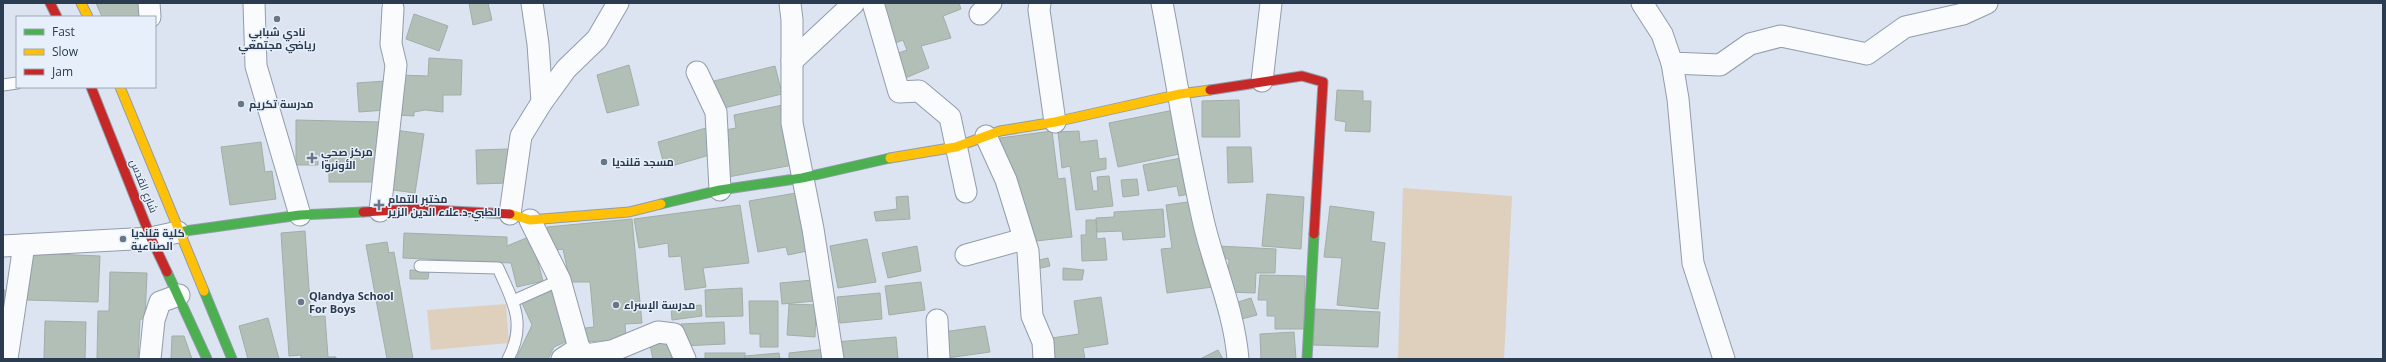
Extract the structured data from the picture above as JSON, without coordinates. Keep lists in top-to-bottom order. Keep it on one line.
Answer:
{"streets":{"street":["شارع القدس"]},"places":{"other":["نادي شبابي رياضي مجتمعي","مدرسة تكريم","مسجد قلنديا","كلية قلنديا الصناعية","Qlandya School For Boys","مدرسة الإسراء"],"health":["مركز صحي الأونروا","مختبر التمام الطبي-د.علاء الدين الزير"]},"legend":["Fast","Slow","Jam"]}
